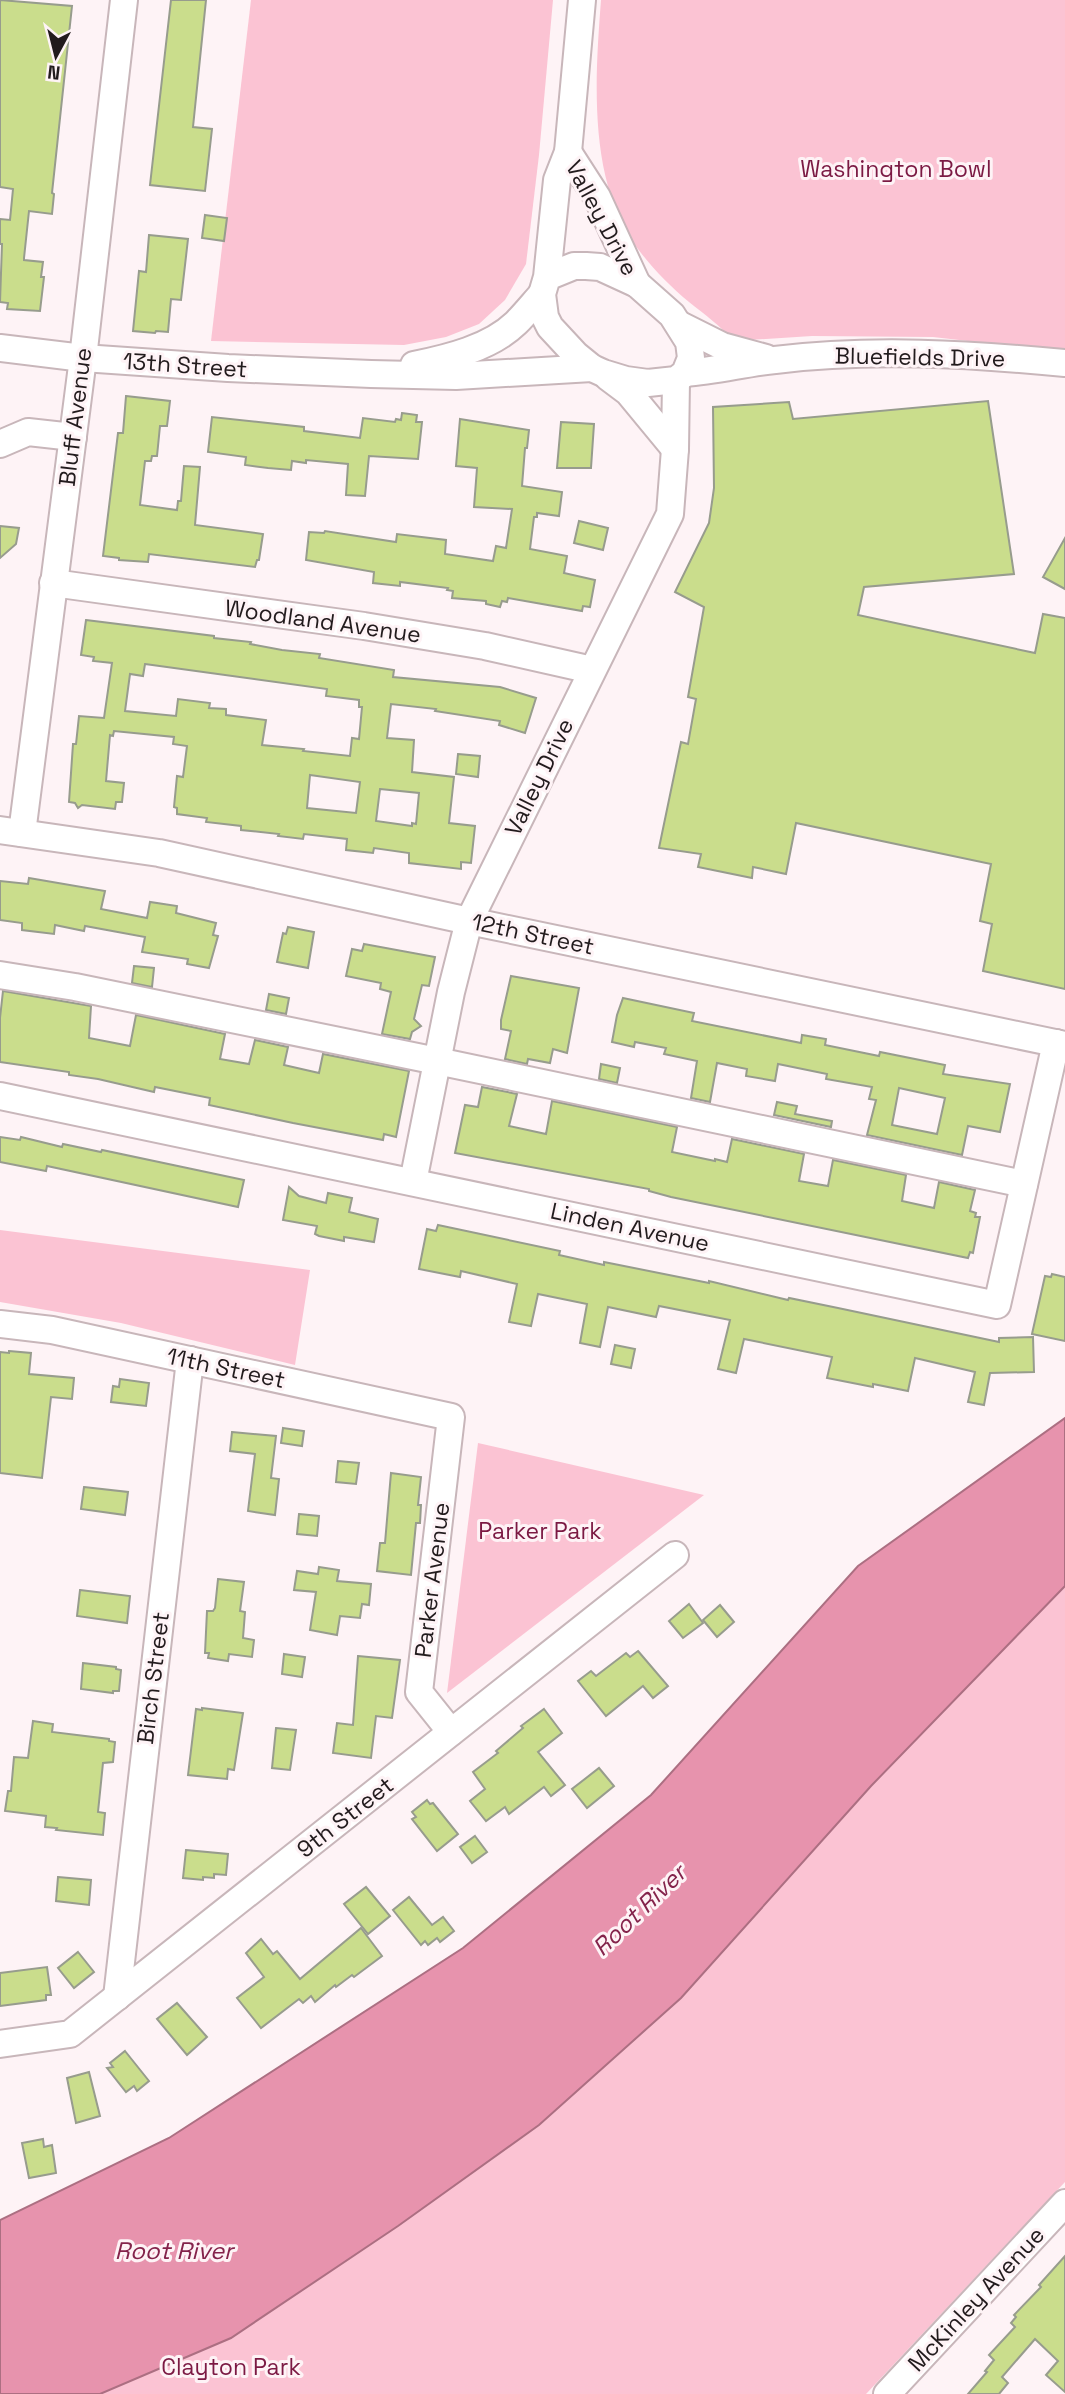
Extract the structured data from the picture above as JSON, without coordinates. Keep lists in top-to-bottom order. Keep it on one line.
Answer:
{"streets":{"street":["Valley Drive","Bluefields Drive","13th Street","Bluff Avenue","Woodland Avenue","12th Street","Linden Avenue","11th Street","Parker Avenue","Birch Street","9th Street","McKinley Avenue"]},"crossings":[["Valley Drive","Bluefields Drive"],["Valley Drive","13th Street"],["Valley Drive","Woodland Avenue"],["Valley Drive","12th Street"],["Valley Drive","Linden Avenue"],["Bluefields Drive","13th Street"],["13th Street","Bluff Avenue"],["Bluff Avenue","Woodland Avenue"],["Bluff Avenue","12th Street"],["12th Street","Linden Avenue"],["11th Street","Parker Avenue"],["11th Street","Birch Street"],["Parker Avenue","9th Street"],["Birch Street","9th Street"]],"water":["Root River"],"parks":["Washington Bowl","Parker Park","Clayton Park"],"north":"bottom"}
